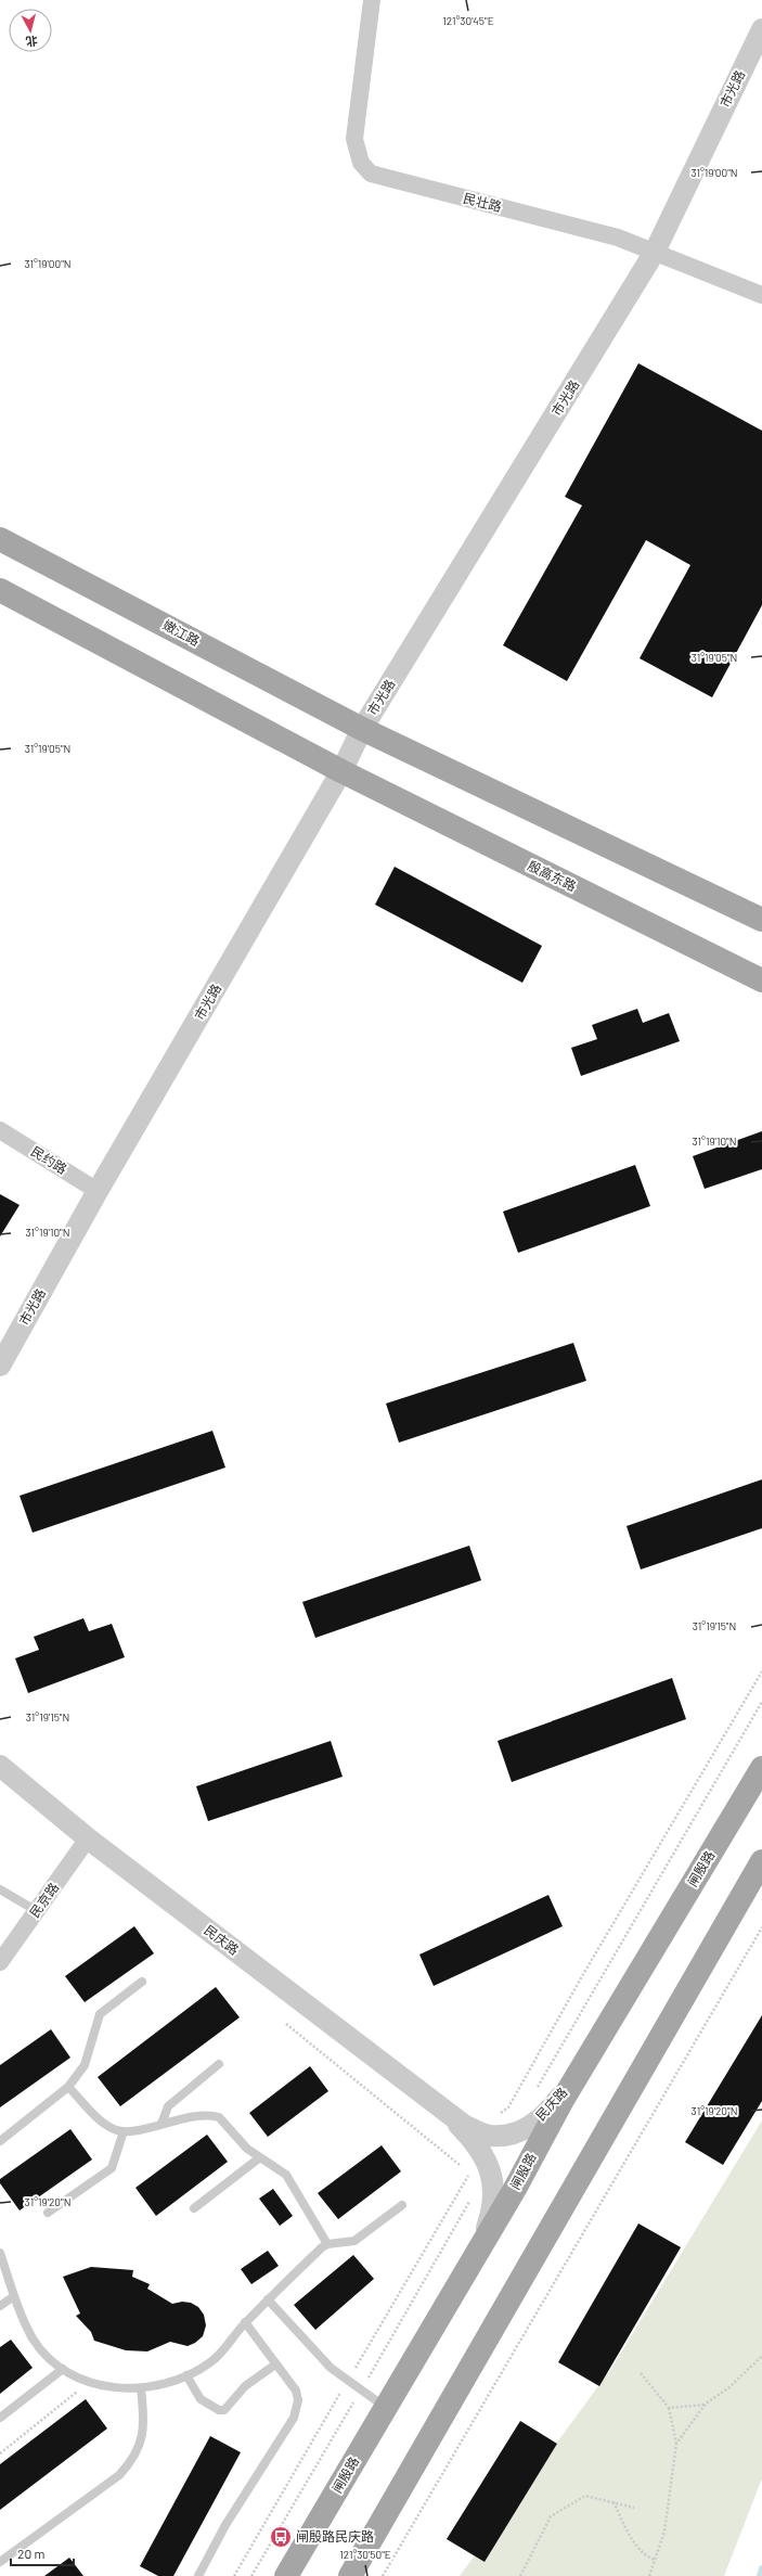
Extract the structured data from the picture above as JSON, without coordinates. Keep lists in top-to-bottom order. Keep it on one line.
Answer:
{"streets":{"main road":["嫩江路","殷高东路","闸殷路"],"street":["市光路","民壮路","民约路","民京路","民庆路"]},"crossings":[["市光路","民壮路"],["市光路","嫩江路"],["市光路","殷高东路"],["市光路","民约路"],["闸殷路","民庆路"],["民京路","民庆路"]],"places":{"bus stop":["闸殷路民庆路"]},"scale_bar":"20 m","north":"bottom","coordinates":["121°30'45\"E","31°19'00\"N","31°19'05\"N","31°19'10\"N","31°19'15\"N","31°19'20\"N","121°30'50\"E"]}
